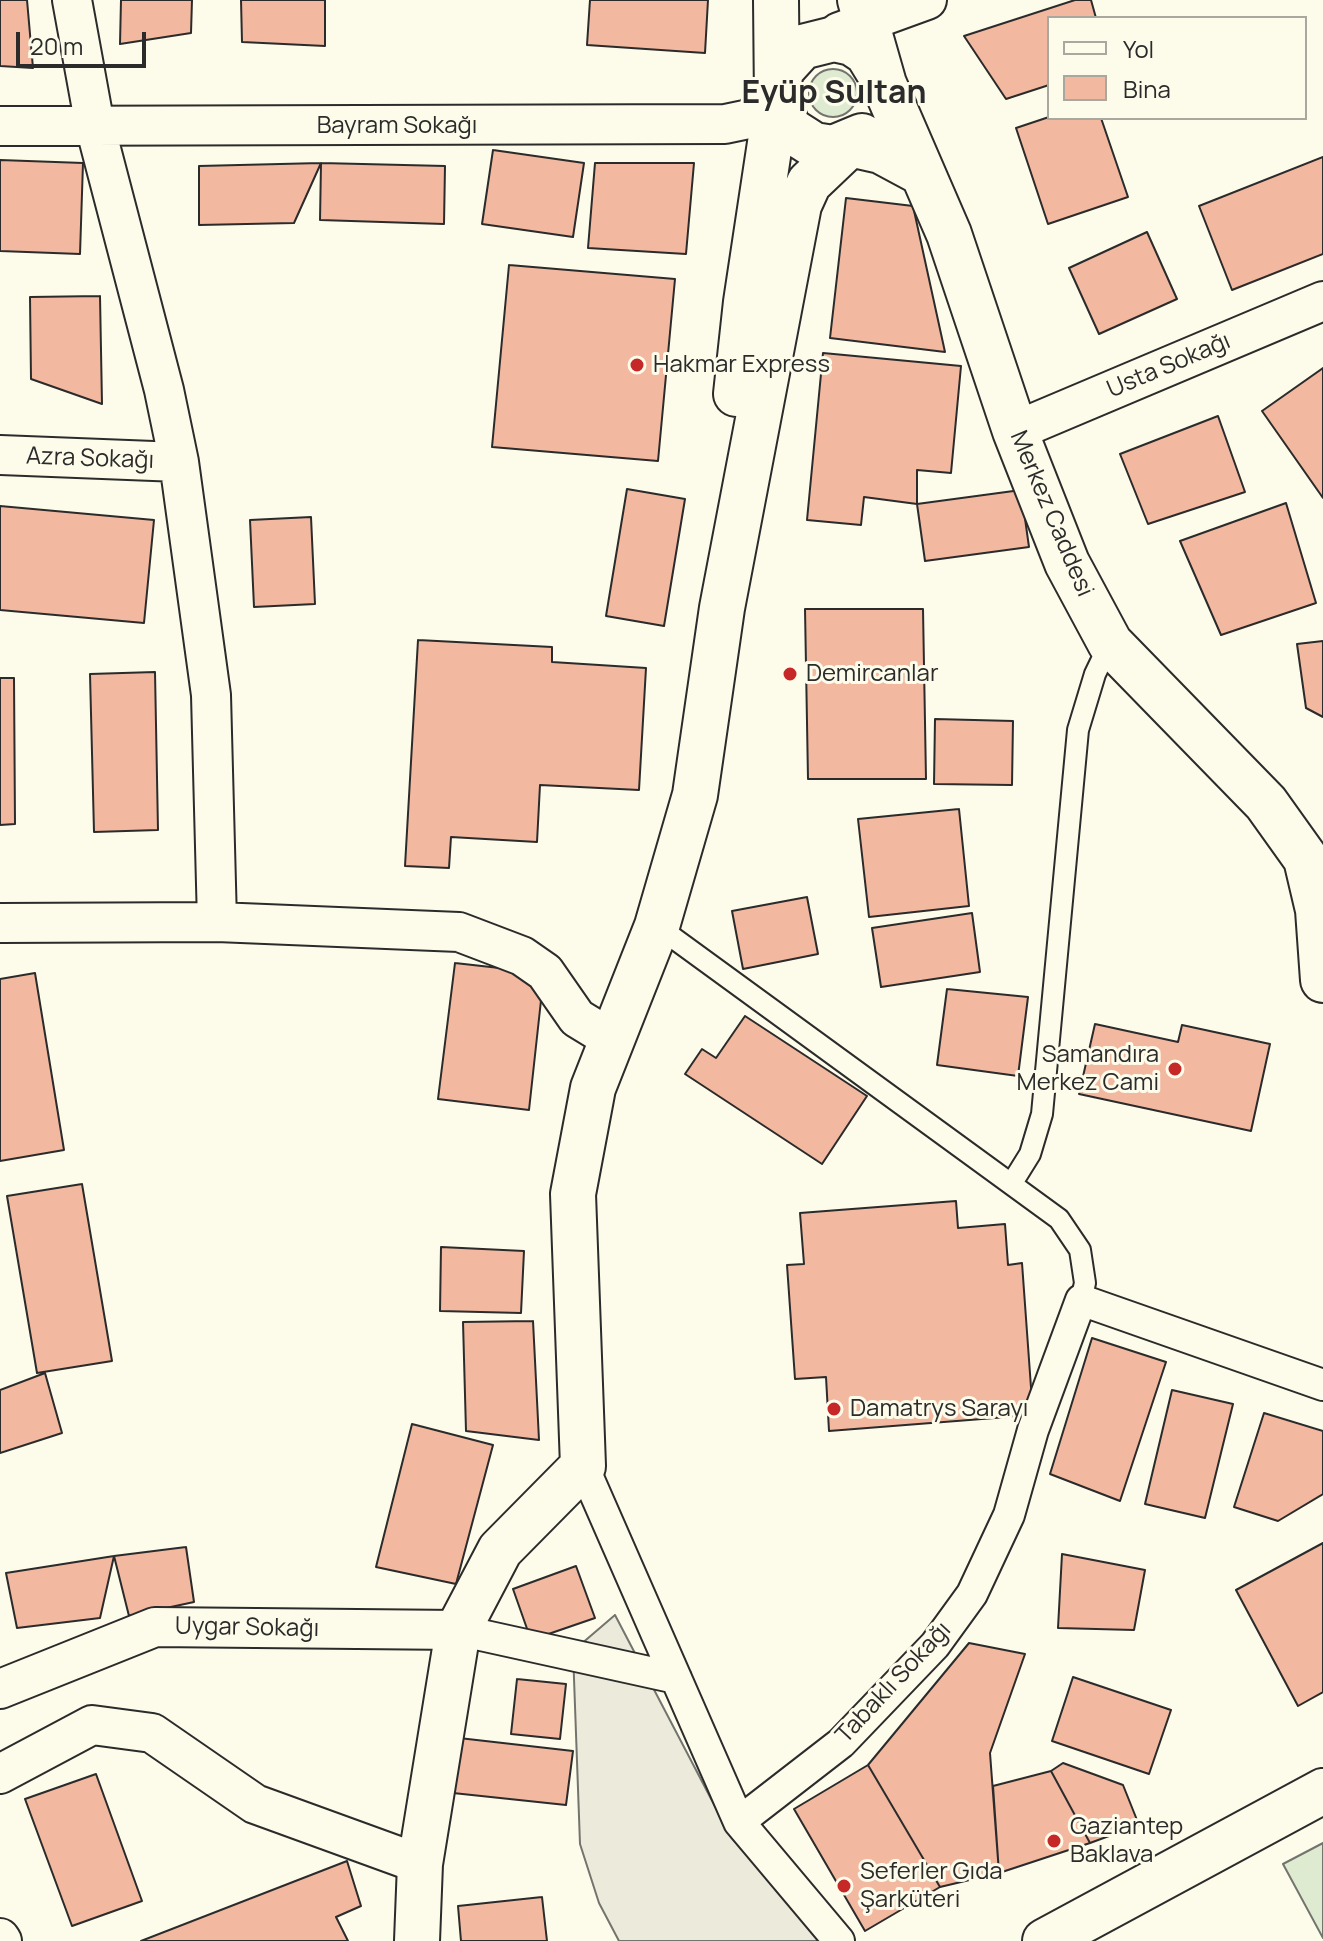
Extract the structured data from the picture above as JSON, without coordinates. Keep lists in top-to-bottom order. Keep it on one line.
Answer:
{"streets":{"main road":["Merkez Caddesi"],"street":["Bayram Sokağı","Usta Sokağı","Azra Sokağı","Uygar Sokağı","Tabaklı Sokağı"]},"crossings":[["Bayram Sokağı","Merkez Caddesi"],["Usta Sokağı","Merkez Caddesi"]],"districts":["Eyüp Sultan"],"places":["Hakmar Express","Demircanlar","Samandıra Merkez Cami","Damatrys Sarayı","Gaziantep Baklava","Seferler Gıda Şarküteri"],"legend":["Yol","Bina"],"scale_bar":"20 m"}
